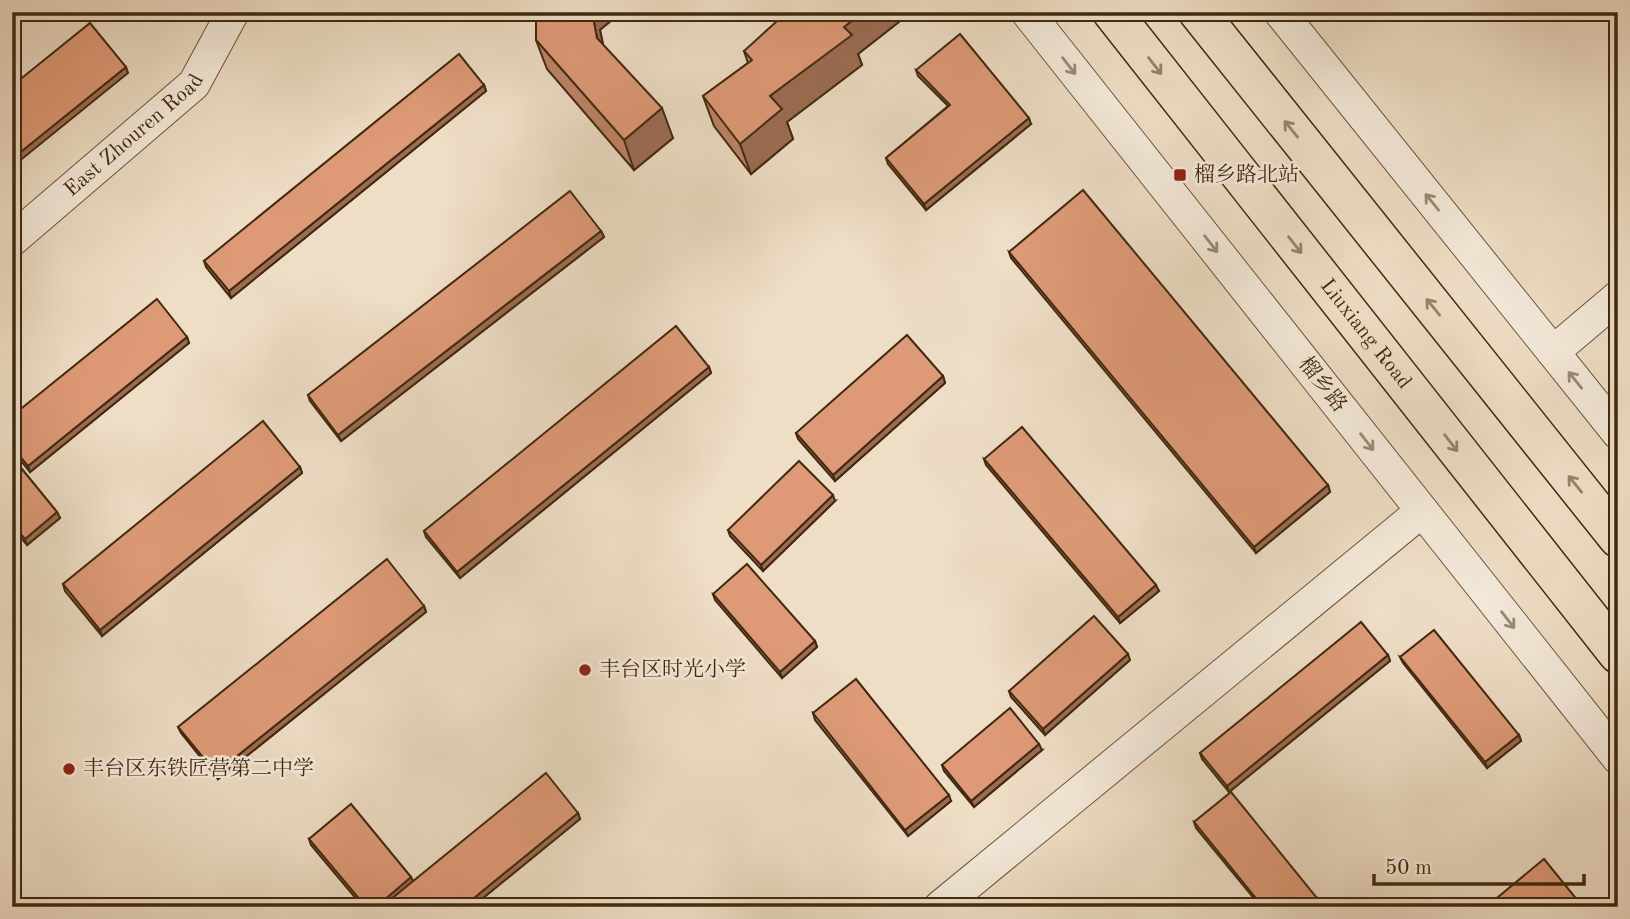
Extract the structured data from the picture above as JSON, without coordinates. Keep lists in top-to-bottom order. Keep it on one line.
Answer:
{"streets":{"main road":["Liuxiang Road"],"street":["East Zhouren Road","榴乡路"]},"places":{"transit":["榴乡路北站"],"other":["丰台区时光小学","丰台区东铁匠营第二中学"]},"scale_bar":"50 m"}
